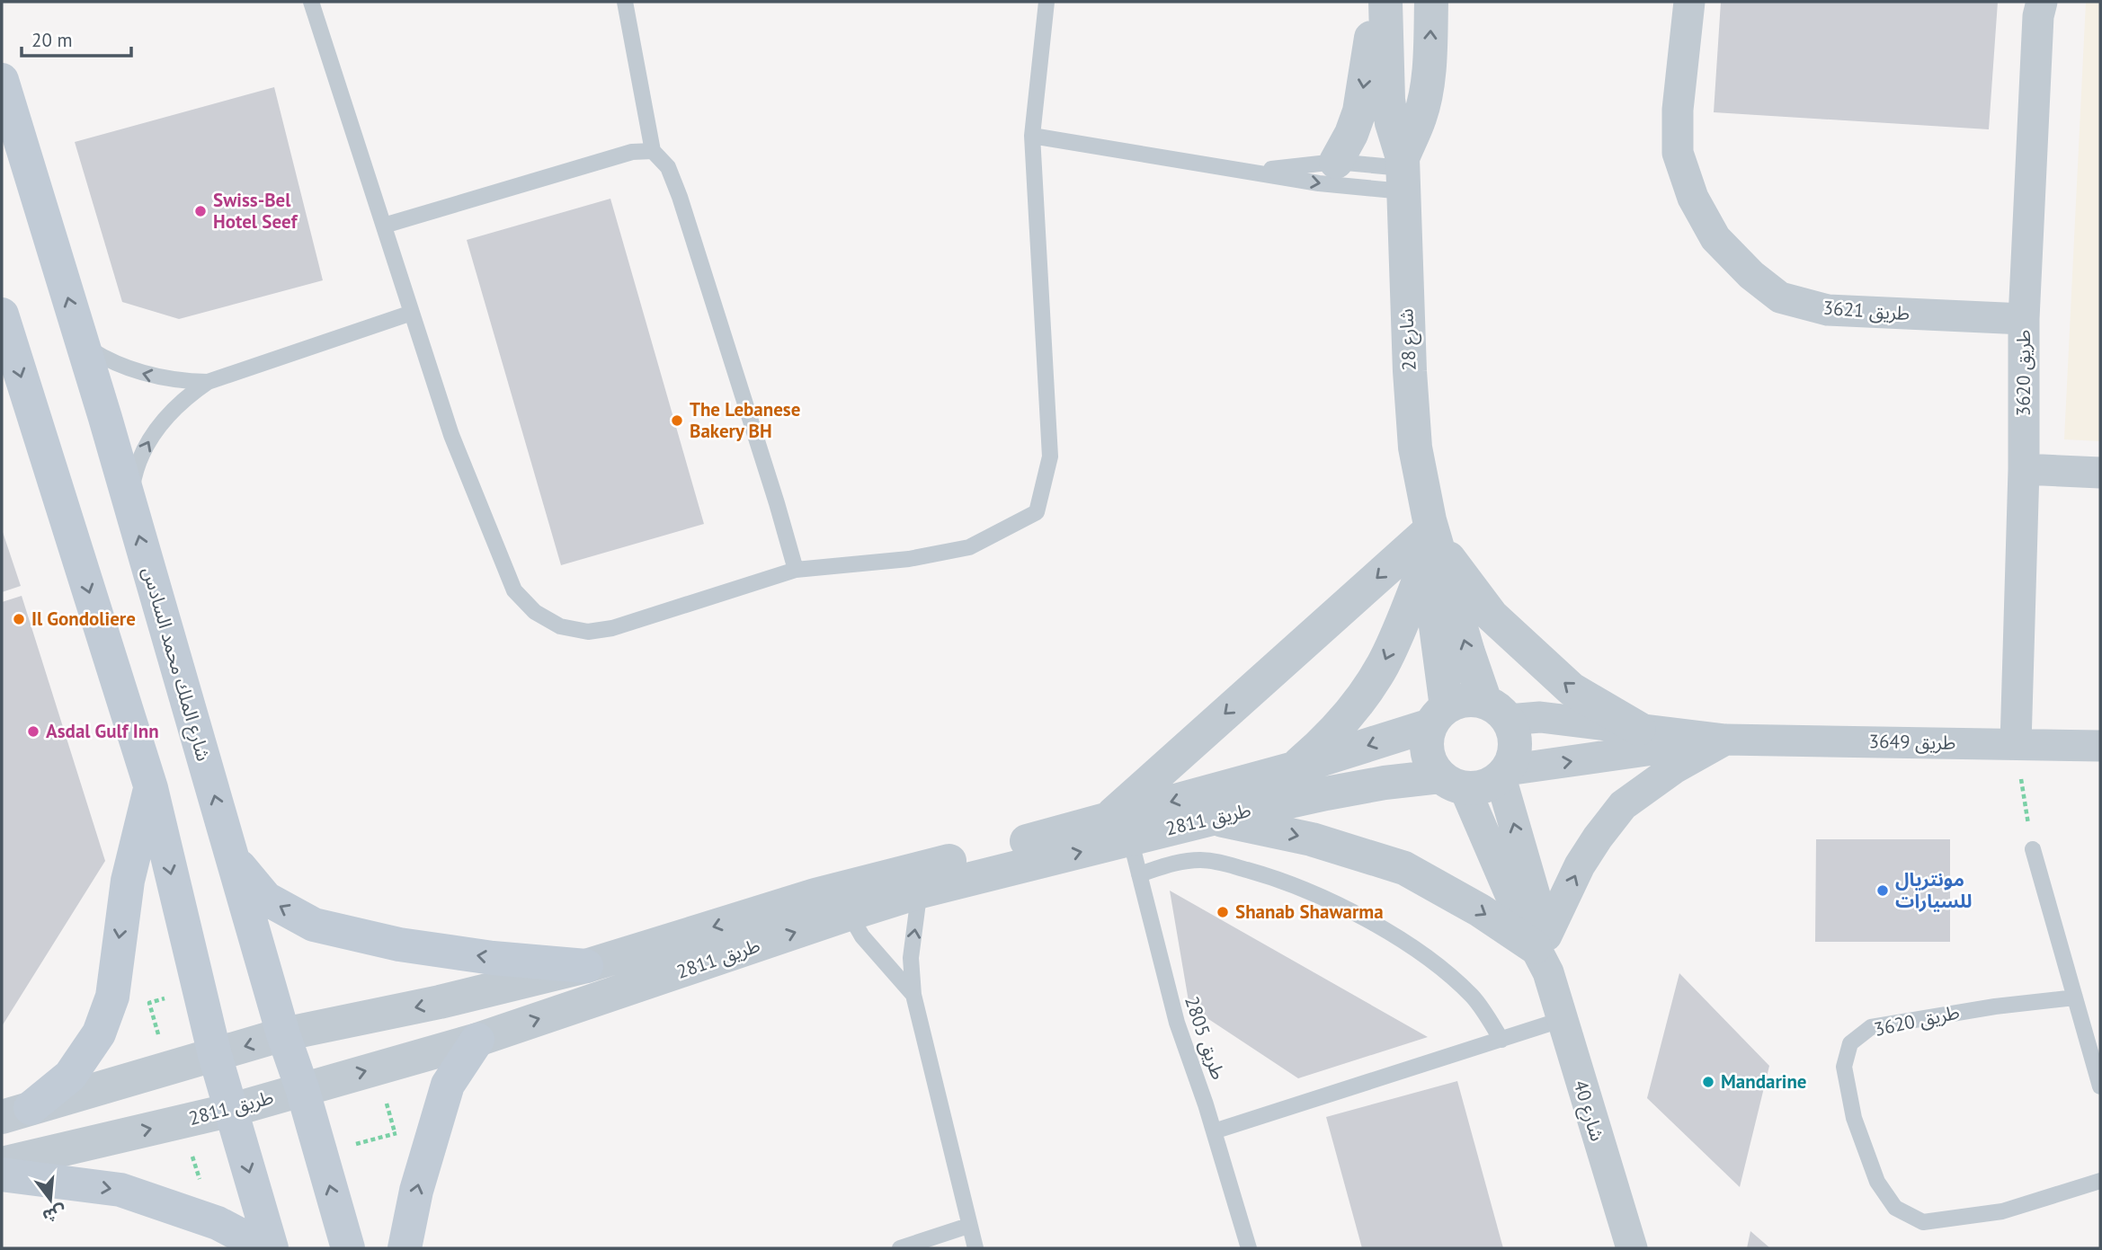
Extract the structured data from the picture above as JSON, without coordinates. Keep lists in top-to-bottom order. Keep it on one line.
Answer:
{"streets":{"main road":["شارع الملك محمد السادس"],"street":["طريق 3621","شارع 28","طريق 3620","طريق 3649","طريق 2811","شارع 40"],"lane":["طريق 2805"]},"crossings":[["طريق 3621","طريق 3620"],["شارع 28","طريق 3649"],["شارع 28","طريق 2811"],["شارع 28","شارع 40"],["طريق 3620","طريق 3649"],["شارع الملك محمد السادس","طريق 2811"],["طريق 3649","طريق 2811"],["طريق 3649","شارع 40"],["طريق 2811","طريق 2805"],["طريق 2811","شارع 40"]],"places":["Swiss-Bel Hotel Seef","The Lebanese Bakery BH","Il Gondoliere","Asdal Gulf Inn","مونتريال للسيارات","Shanab Shawarma","Mandarine"],"scale_bar":"20 m","north":"bottom"}
